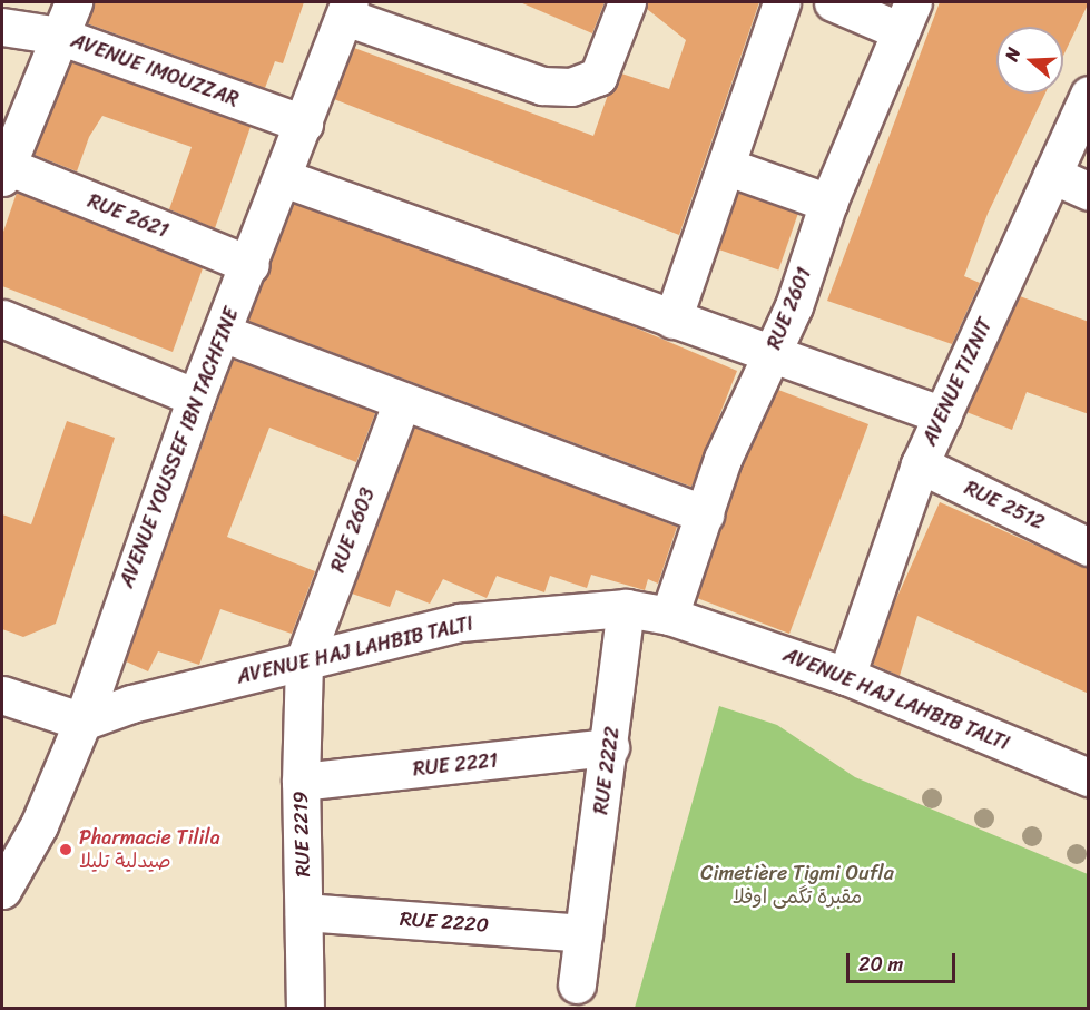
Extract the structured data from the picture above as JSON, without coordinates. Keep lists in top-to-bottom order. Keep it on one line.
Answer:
{"streets":{"street":["AVENUE IMOUZZAR","RUE 2621","RUE 2601","AVENUE TIZNIT","AVENUE YOUSSEF IBN TACHFINE","RUE 2512","RUE 2603","AVENUE HAJ LAHBIB TALTI","RUE 2221","RUE 2222","RUE 2219","RUE 2220"]},"crossings":[["AVENUE IMOUZZAR","AVENUE YOUSSEF IBN TACHFINE"],["RUE 2621","AVENUE YOUSSEF IBN TACHFINE"],["RUE 2601","AVENUE HAJ LAHBIB TALTI"],["AVENUE TIZNIT","RUE 2512"],["AVENUE TIZNIT","AVENUE HAJ LAHBIB TALTI"],["AVENUE YOUSSEF IBN TACHFINE","AVENUE HAJ LAHBIB TALTI"],["RUE 2603","AVENUE HAJ LAHBIB TALTI"],["RUE 2603","RUE 2219"],["AVENUE HAJ LAHBIB TALTI","RUE 2222"],["AVENUE HAJ LAHBIB TALTI","RUE 2219"],["RUE 2221","RUE 2222"],["RUE 2221","RUE 2219"],["RUE 2222","RUE 2220"],["RUE 2219","RUE 2220"]],"parks":["Cimetière Tigmi Oufla مقبرة تگمی اوفلا"],"places":["Pharmacie Tilila صيدلية تليلا"],"scale_bar":"20 m","north":"left"}
